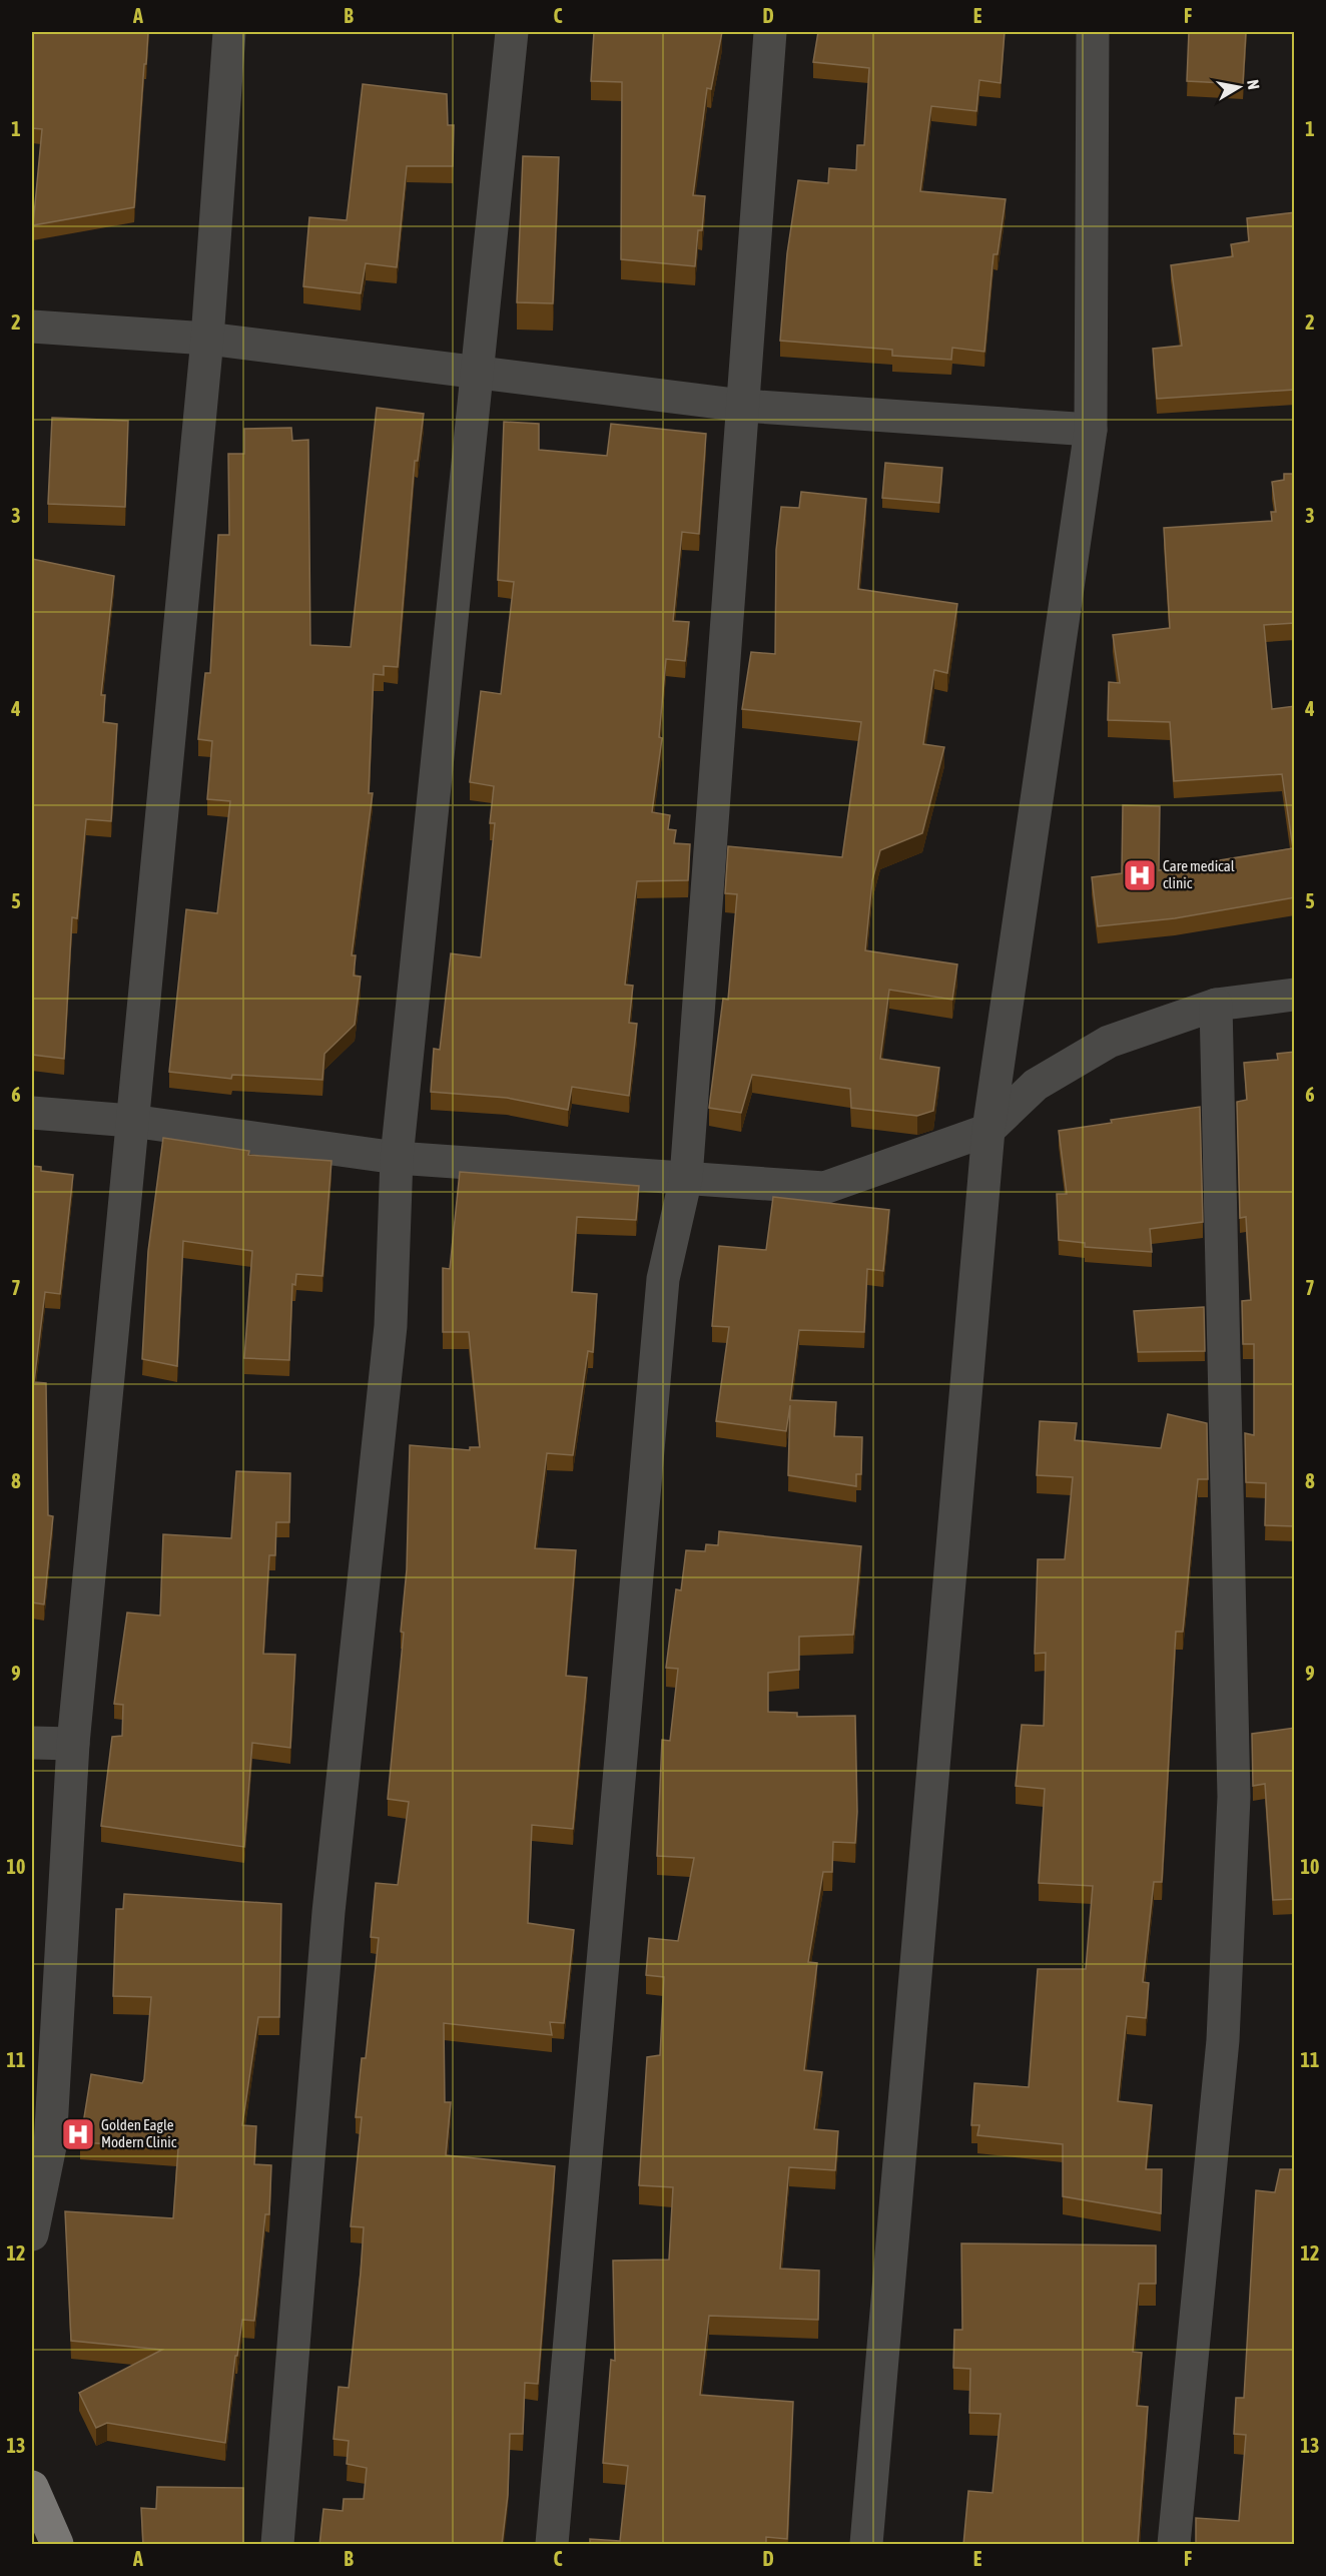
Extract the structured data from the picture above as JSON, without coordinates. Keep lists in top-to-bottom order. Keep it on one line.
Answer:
{"places":{"hospital":["Care medical clinic","Golden Eagle Modern Clinic"]},"north":"right","grid":{"columns":["A","B","C","D","E","F"],"rows":["1","2","3","4","5","6","7","8","9","10","11","12","13"]}}
